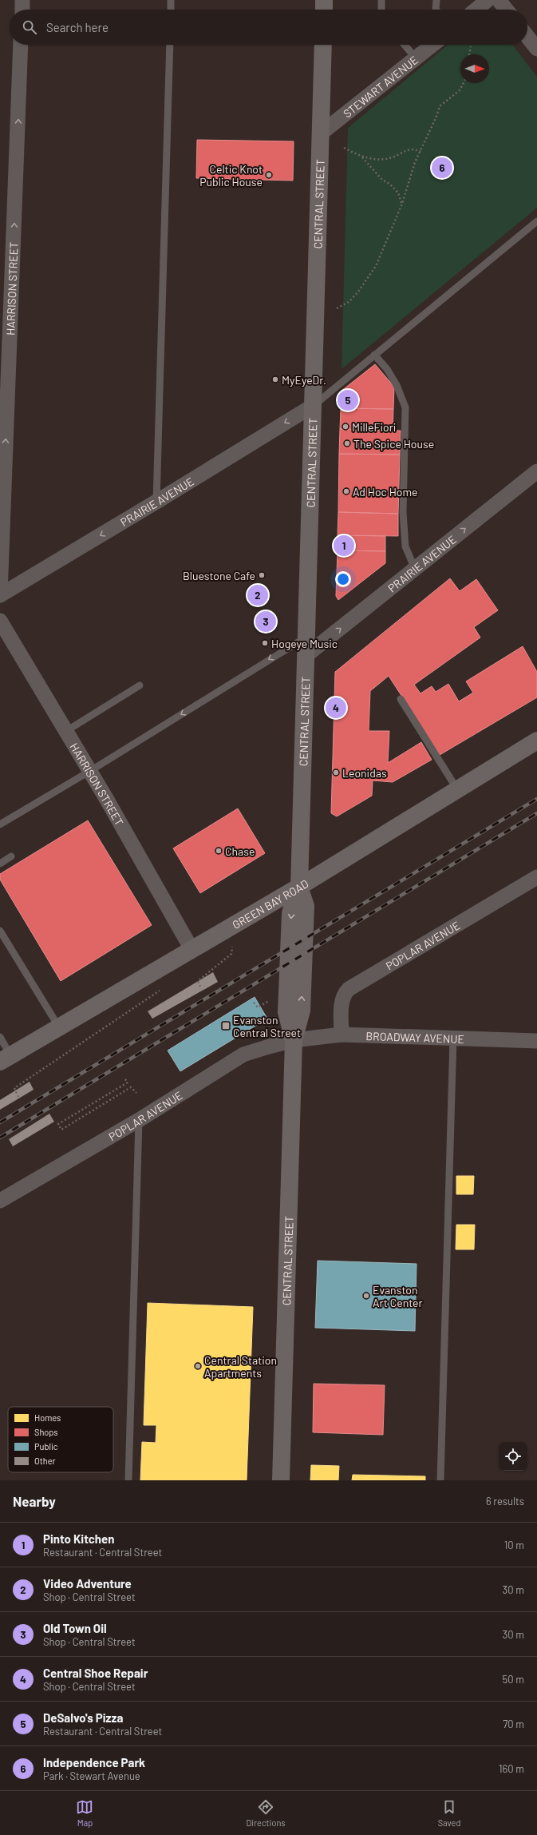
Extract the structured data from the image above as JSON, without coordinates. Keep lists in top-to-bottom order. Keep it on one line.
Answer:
{"streets":{"main road":["CENTRAL STREET","GREEN BAY ROAD"],"street":["STEWART AVENUE","HARRISON STREET","PRAIRIE AVENUE","POPLAR AVENUE","BROADWAY AVENUE"]},"crossings":[["STEWART AVENUE","CENTRAL STREET"],["CENTRAL STREET","PRAIRIE AVENUE"],["CENTRAL STREET","GREEN BAY ROAD"],["CENTRAL STREET","POPLAR AVENUE"],["CENTRAL STREET","BROADWAY AVENUE"],["HARRISON STREET","PRAIRIE AVENUE"],["HARRISON STREET","GREEN BAY ROAD"],["POPLAR AVENUE","BROADWAY AVENUE"]],"one_way":["HARRISON STREET"],"places":{"other":["Celtic Knot Public House","MyEyeDr.","MilleFiori","The Spice House","Ad Hoc Home","Bluestone Cafe","Hogeye Music","Leonidas","Chase","Evanston Art Center","Central Station Apartments"],"transit":["Evanston Central Street"]},"legend":["Homes","Shops","Public","Other"],"north":"right","page":{"search":"Search here","pins":["6","5","1","2","3","4"],"heading":["Nearby","6 results"],"list":[{"mark":"1","name":"Pinto Kitchen","note":"Restaurant · Central Street","value":"10 m"},{"mark":"2","name":"Video Adventure","note":"Shop · Central Street","value":"30 m"},{"mark":"3","name":"Old Town Oil","note":"Shop · Central Street","value":"30 m"},{"mark":"4","name":"Central Shoe Repair","note":"Shop · Central Street","value":"50 m"},{"mark":"5","name":"DeSalvo's Pizza","note":"Restaurant · Central Street","value":"70 m"},{"mark":"6","name":"Independence Park","note":"Park · Stewart Avenue","value":"160 m"}],"nav":["Map","Directions","Saved"]}}
